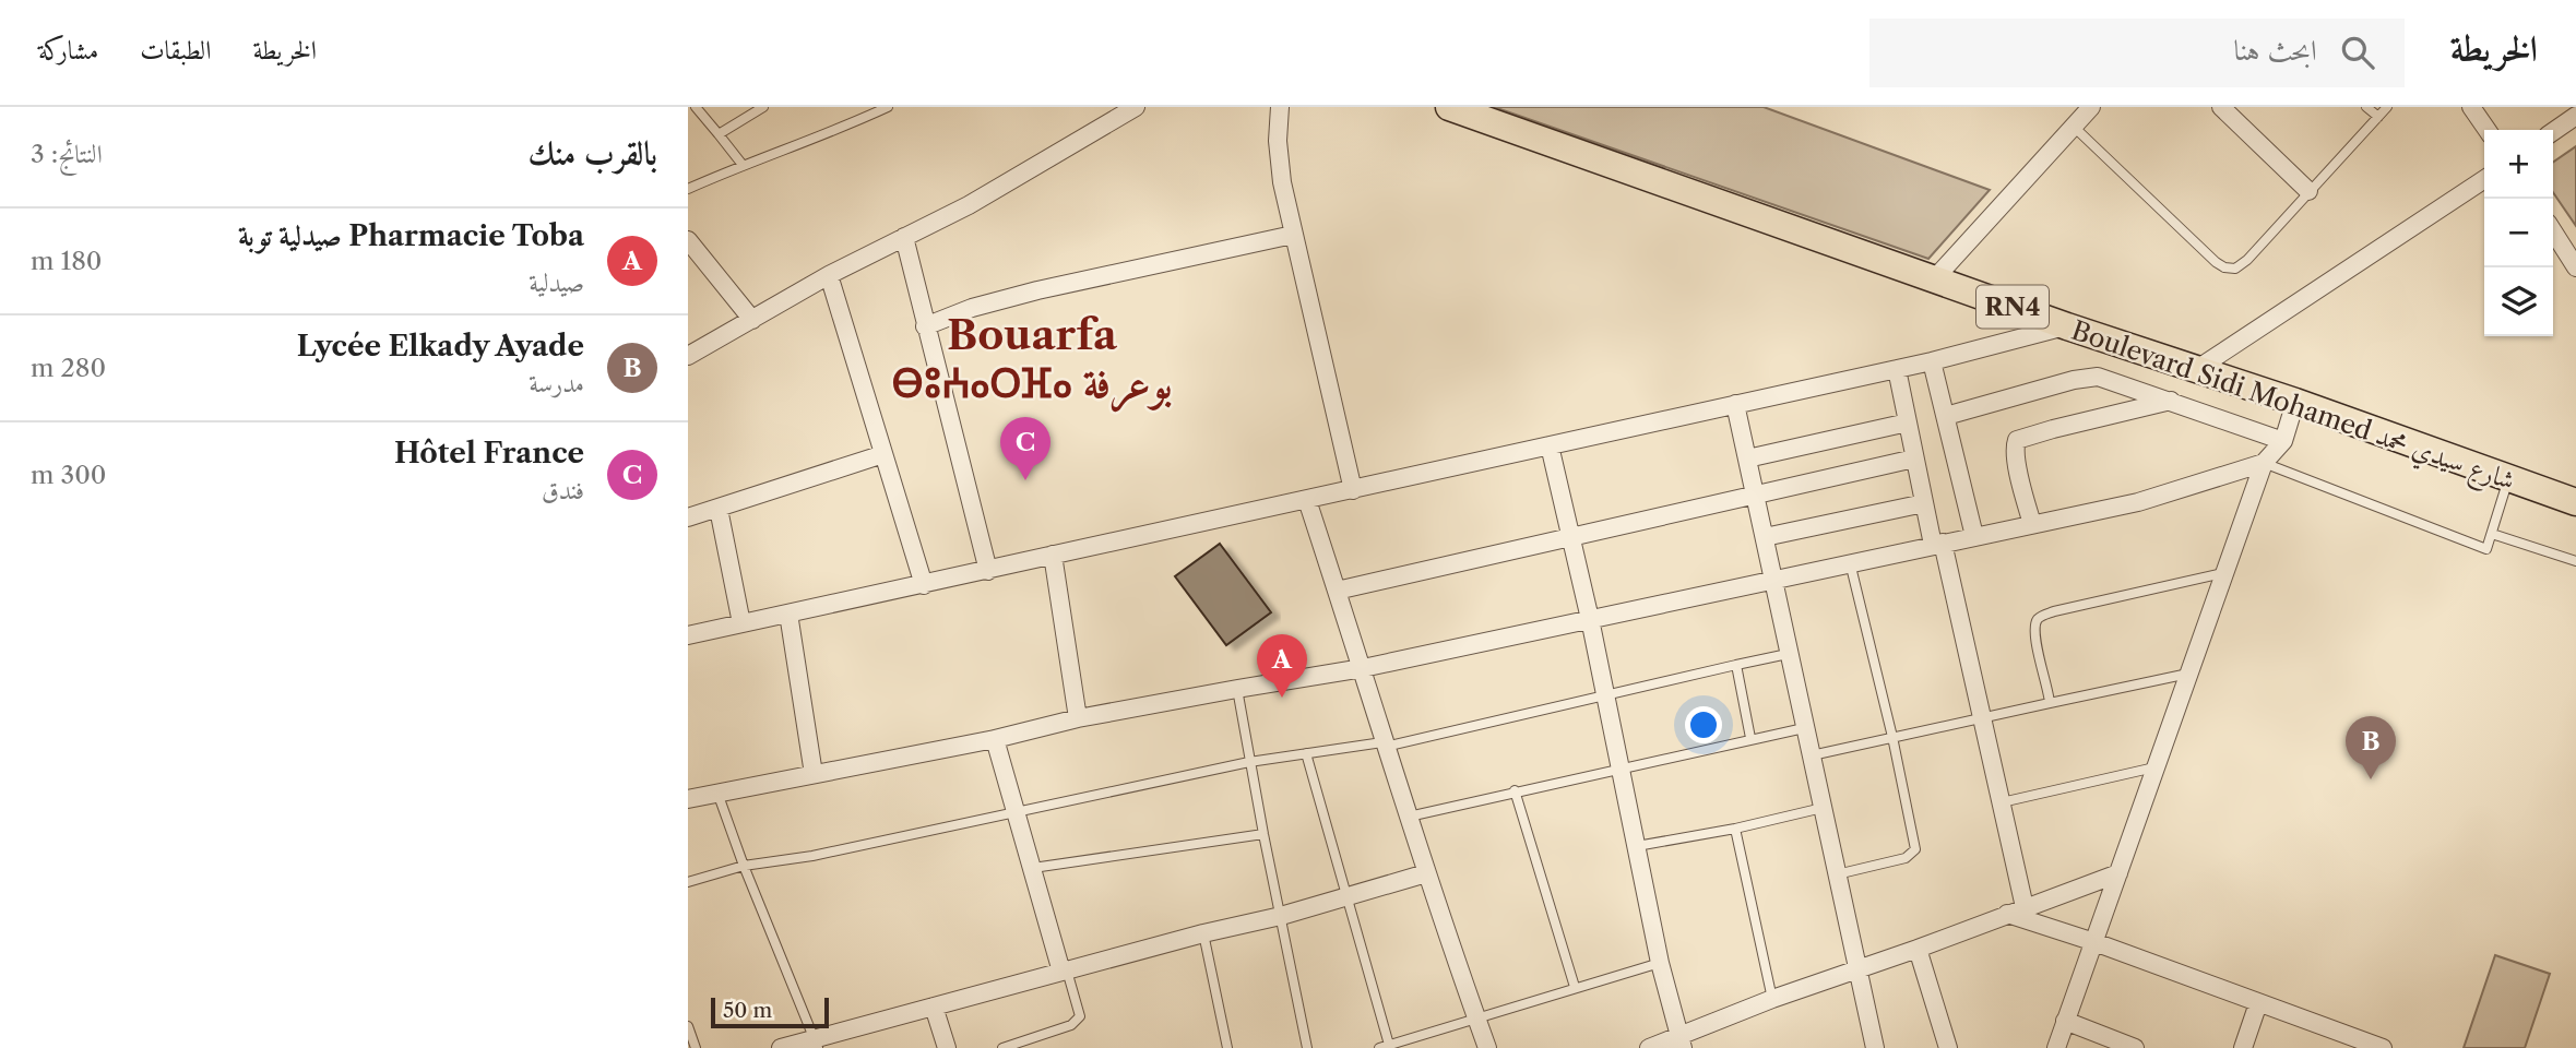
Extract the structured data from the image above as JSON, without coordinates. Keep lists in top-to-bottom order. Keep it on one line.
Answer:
{"streets":{"main road":["RN4","Boulevard Sidi Mohamed شارع سيدي محمد"]},"districts":["Bouarfa ⴱⵓⵄⴰⵔⴼⴰ بوعرفة"],"scale_bar":"50 m","page":{"header":"الخريطة","search":"ابحث هنا","nav":["الخريطة","الطبقات","مشاركة"],"heading":["بالقرب منك","النتائج: 3"],"map_buttons":["+","−"],"list":[{"mark":"A","name":"Pharmacie Toba صيدلية توبة","note":"صيدلية","value":"180 m"},{"mark":"B","name":"Lycée Elkady Ayade","note":"مدرسة","value":"280 m"},{"mark":"C","name":"Hôtel France","note":"فندق","value":"300 m"}],"pins":["C","A","B"],"scale":"50 m"}}
